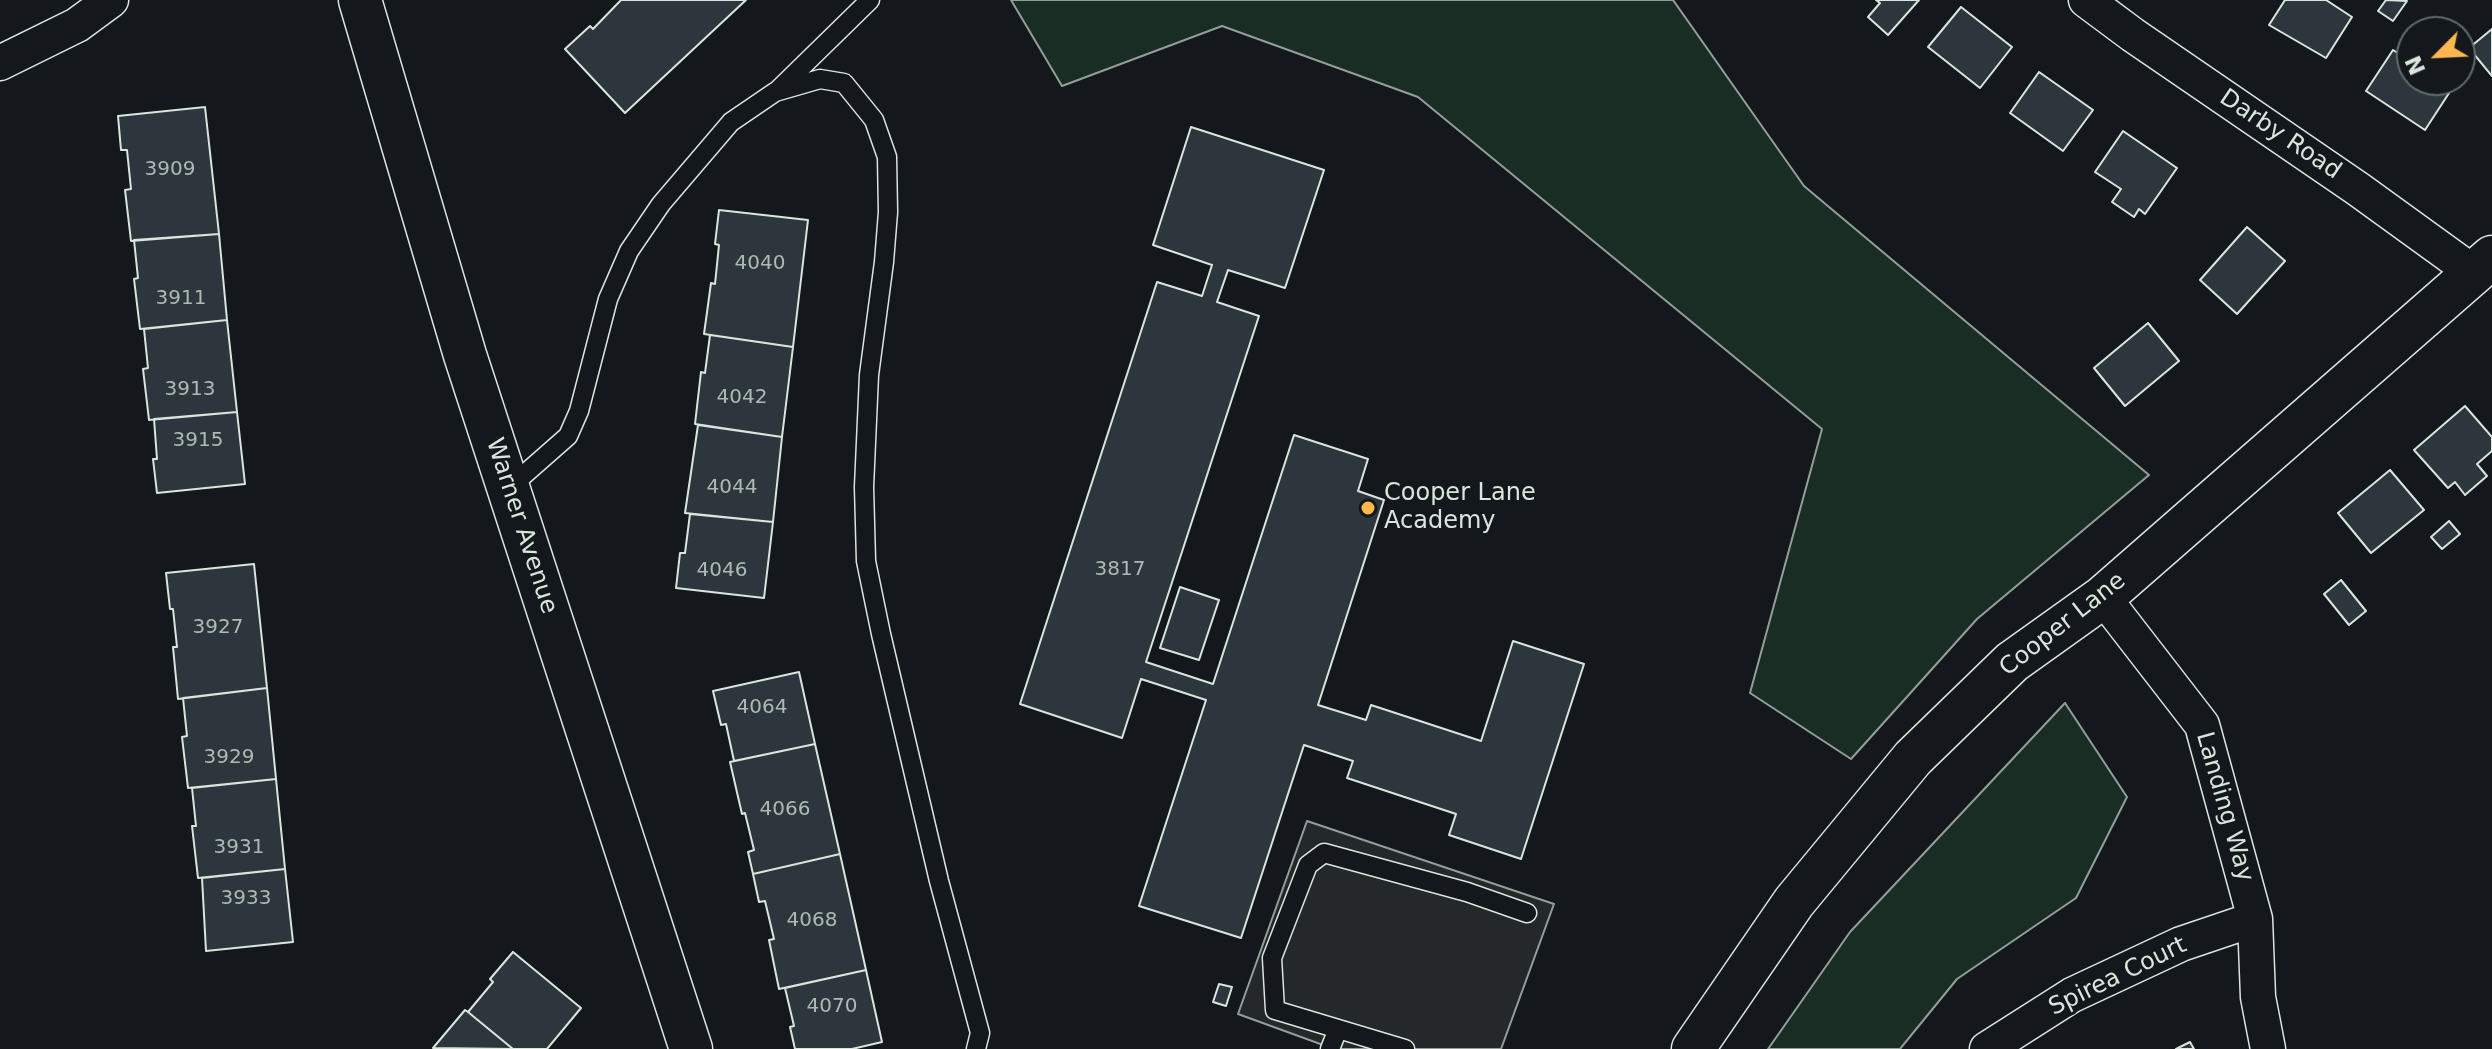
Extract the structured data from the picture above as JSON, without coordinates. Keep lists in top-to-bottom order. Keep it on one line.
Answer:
{"streets":{"street":["Darby Road","Warner Avenue","Cooper Lane","Landing Way","Spirea Court"]},"crossings":[["Darby Road","Cooper Lane"],["Cooper Lane","Landing Way"],["Landing Way","Spirea Court"]],"places":["Cooper Lane Academy"],"house_numbers":["3909","4040","3911","3913","4042","3915","4044","3817","4046","3927","4064","3929","4066","3931","3933","4068","4070"],"north":"bottom left"}
